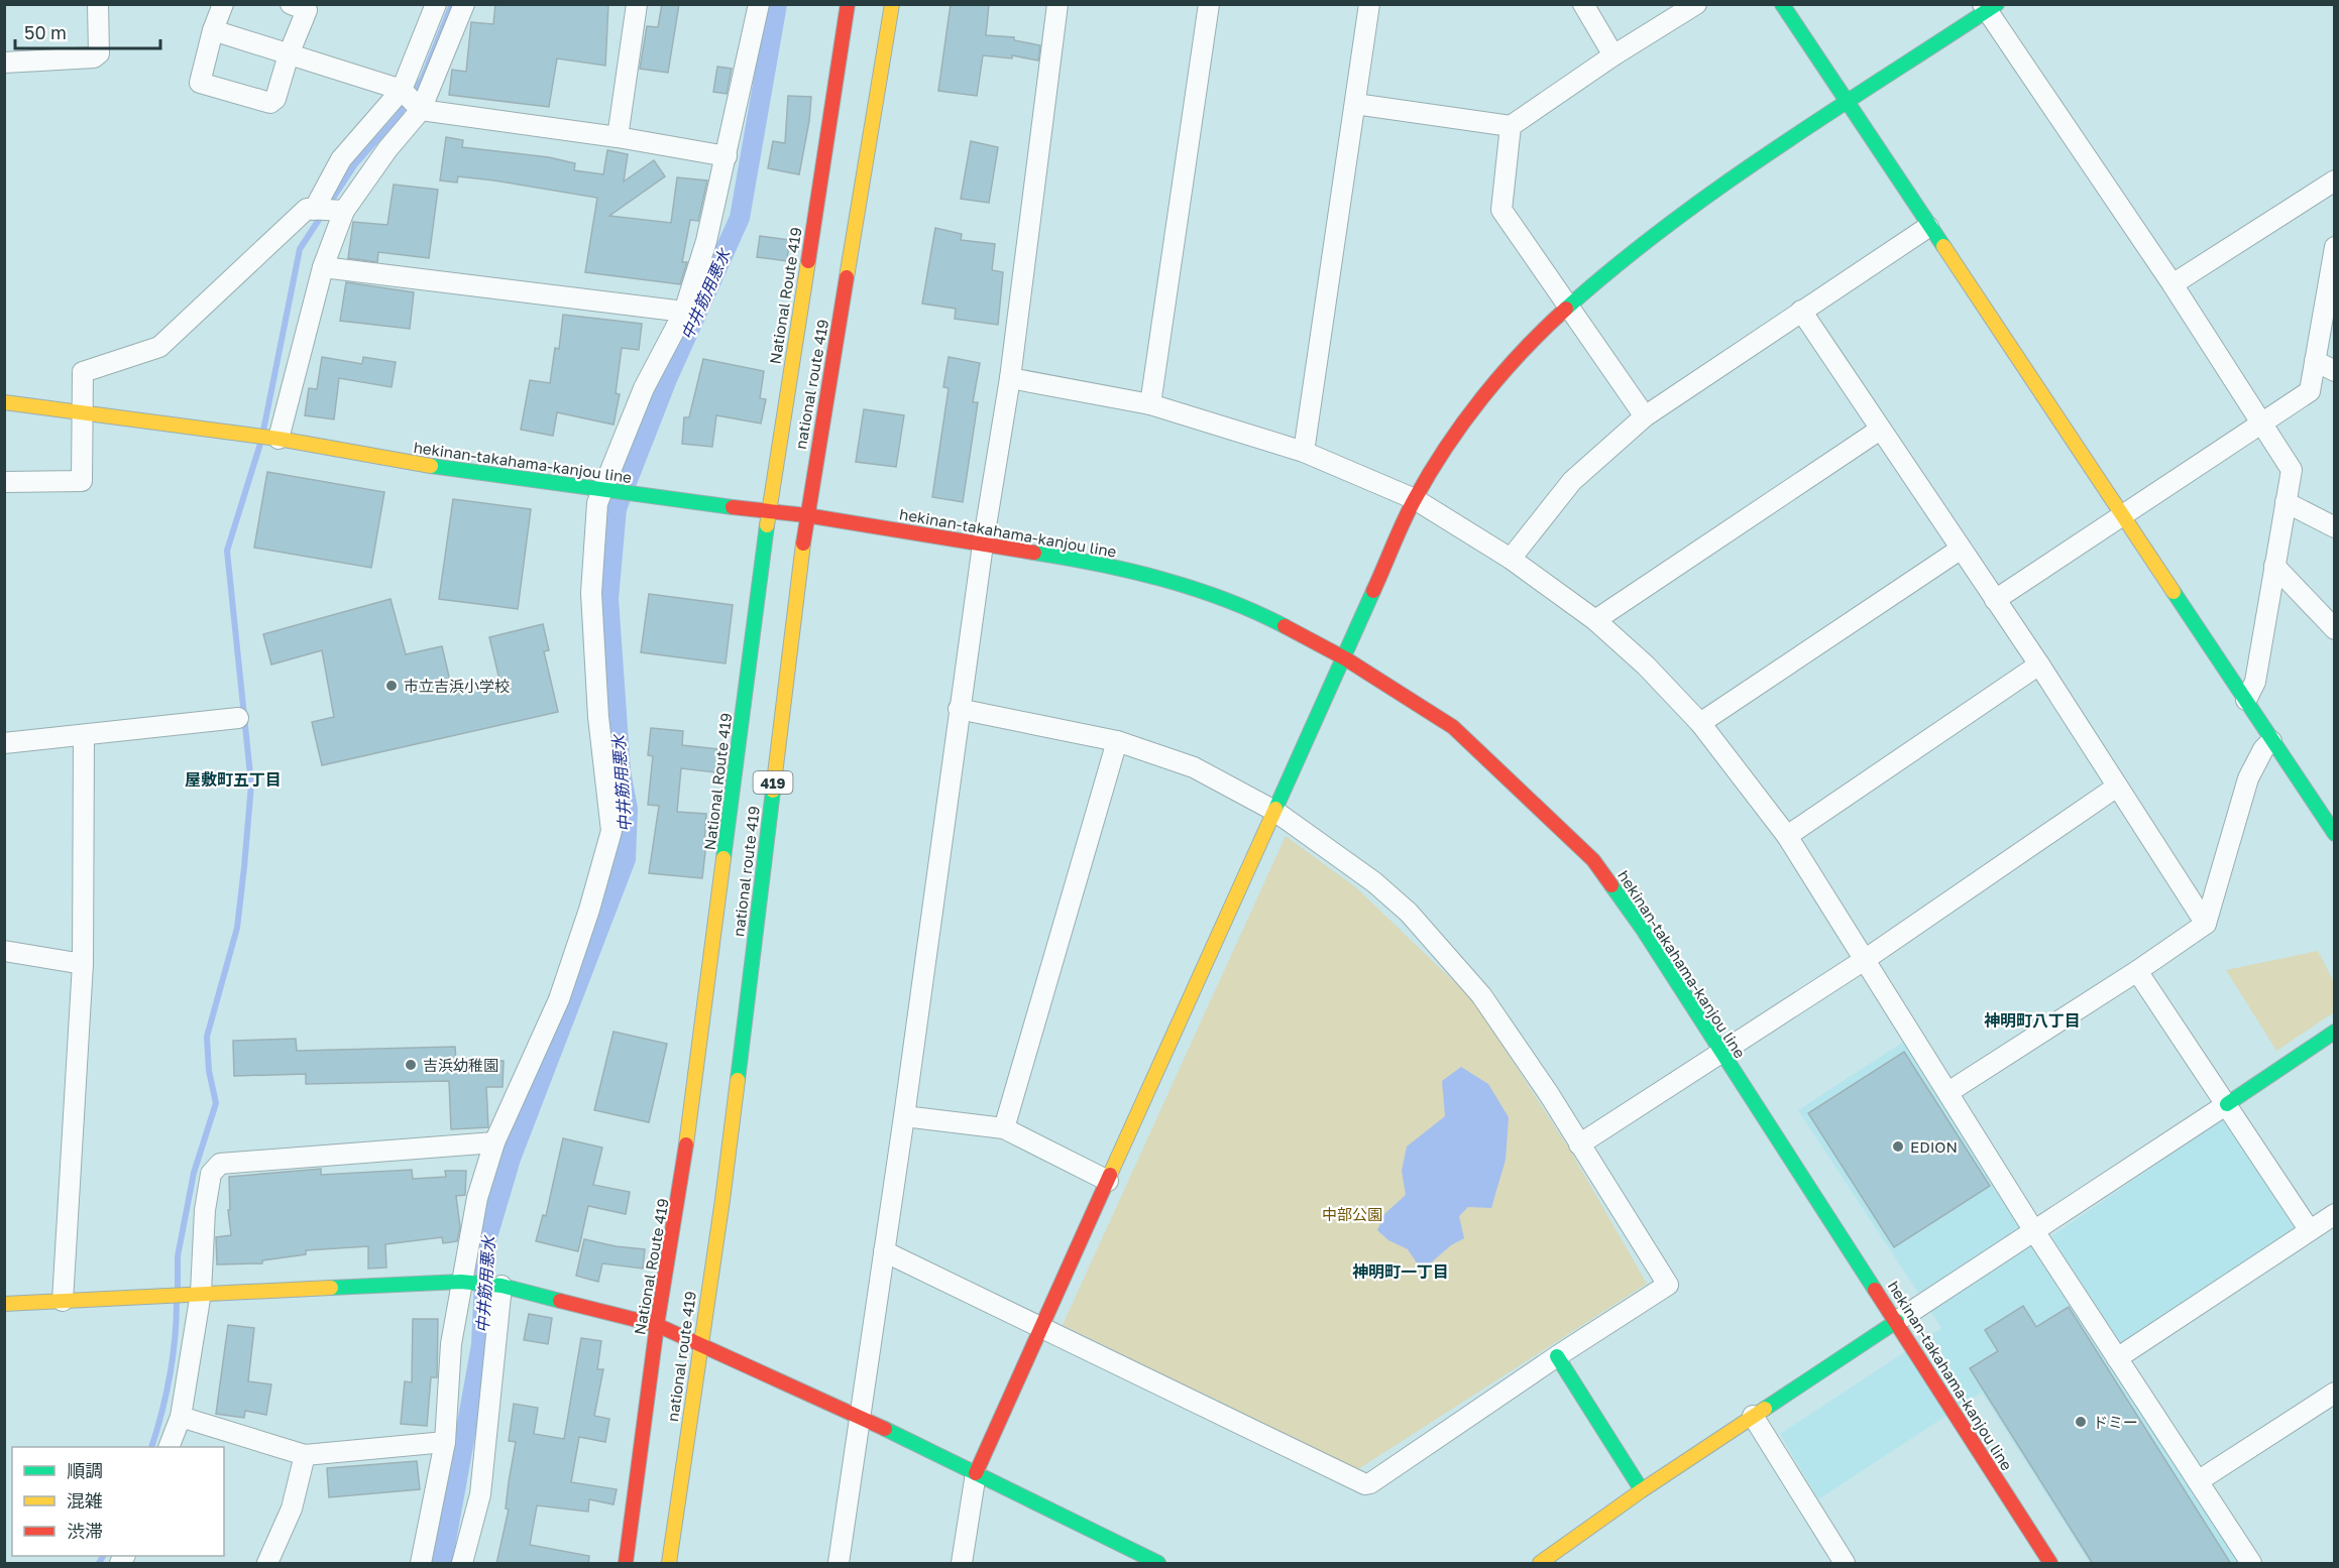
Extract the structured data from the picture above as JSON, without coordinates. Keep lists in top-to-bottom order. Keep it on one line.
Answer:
{"streets":{"main road":["National Route 419","national route 419","hekinan-takahama-kanjou line","419"]},"crossings":[["National Route 419","hekinan-takahama-kanjou line"],["national route 419","hekinan-takahama-kanjou line"]],"districts":["屋敷町五丁目","神明町八丁目","神明町一丁目"],"water":["中井筋用悪水"],"parks":["中部公園"],"places":["市立吉浜小学校","吉浜幼稚園","EDION","ドミー"],"legend":["順調","混雑","渋滞"],"scale_bar":"50 m"}
